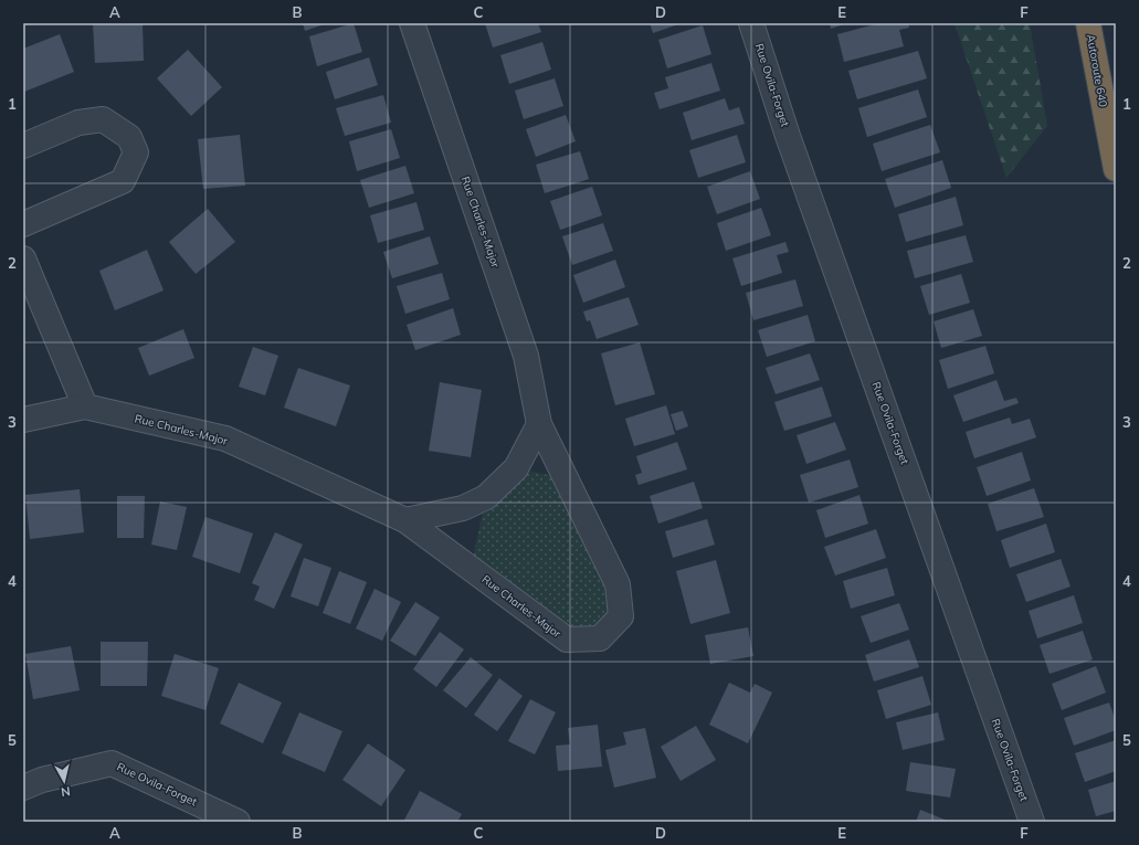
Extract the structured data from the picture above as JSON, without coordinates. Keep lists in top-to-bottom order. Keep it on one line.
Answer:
{"streets":{"highway":["Autoroute 640"],"street":["Rue Ovila-Forget","Rue Charles-Major"]},"north":"bottom","grid":{"columns":["A","B","C","D","E","F"],"rows":["1","2","3","4","5"]}}
